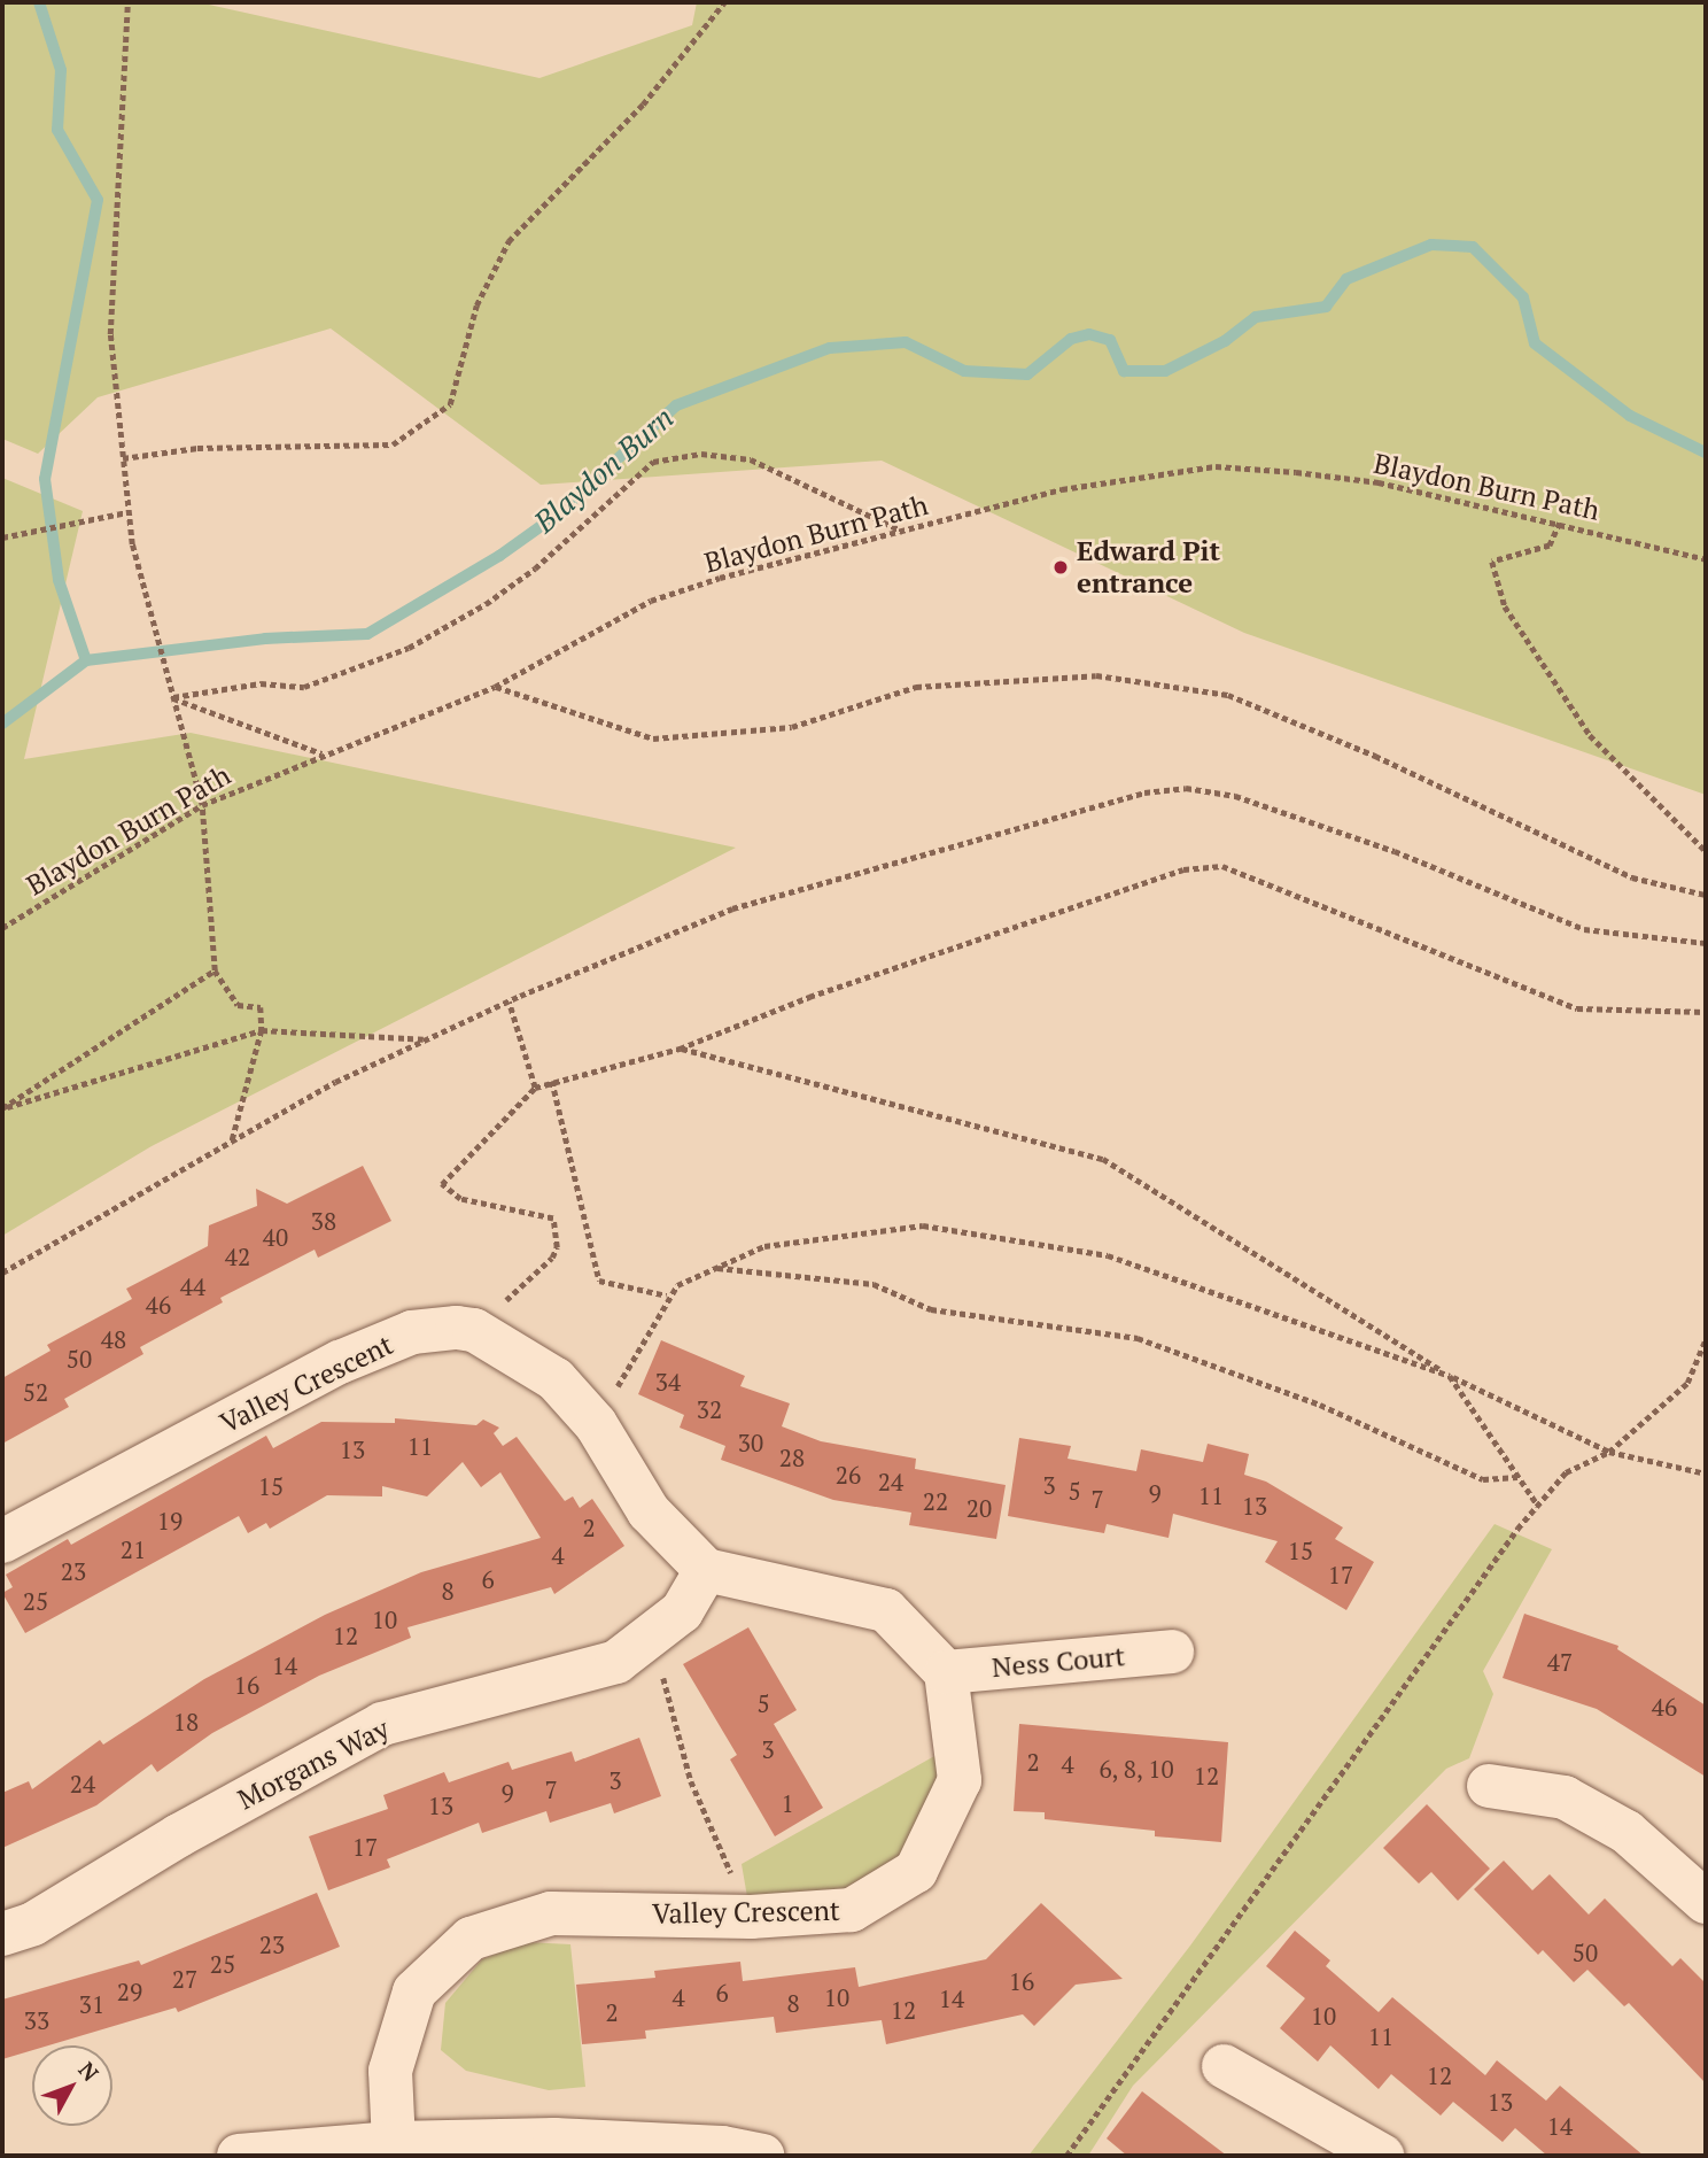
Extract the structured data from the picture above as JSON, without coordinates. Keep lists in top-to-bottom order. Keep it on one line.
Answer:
{"streets":{"street":["Valley Crescent","Ness Court","Morgans Way"],"path":["Blaydon Burn Path"]},"crossings":[["Valley Crescent","Ness Court"],["Valley Crescent","Morgans Way"]],"water":["Blaydon Burn"],"places":["Edward Pit entrance"],"house_numbers":["38","40","42","44","46","48","50","34","52","32","30","11","13","28","26","24","3","15","5","9","11","7","22","13","20","19","2","21","15","4","23","17","6","8","25","10","12","47","14","16","5","46","18","3","2","4","6, 8, 10","12","3","24","7","9","1","13","17","23","50","25","27","16","29","6","4","10","14","8","31","12","2","10","33","11","12","13","14"],"north":"top right"}
